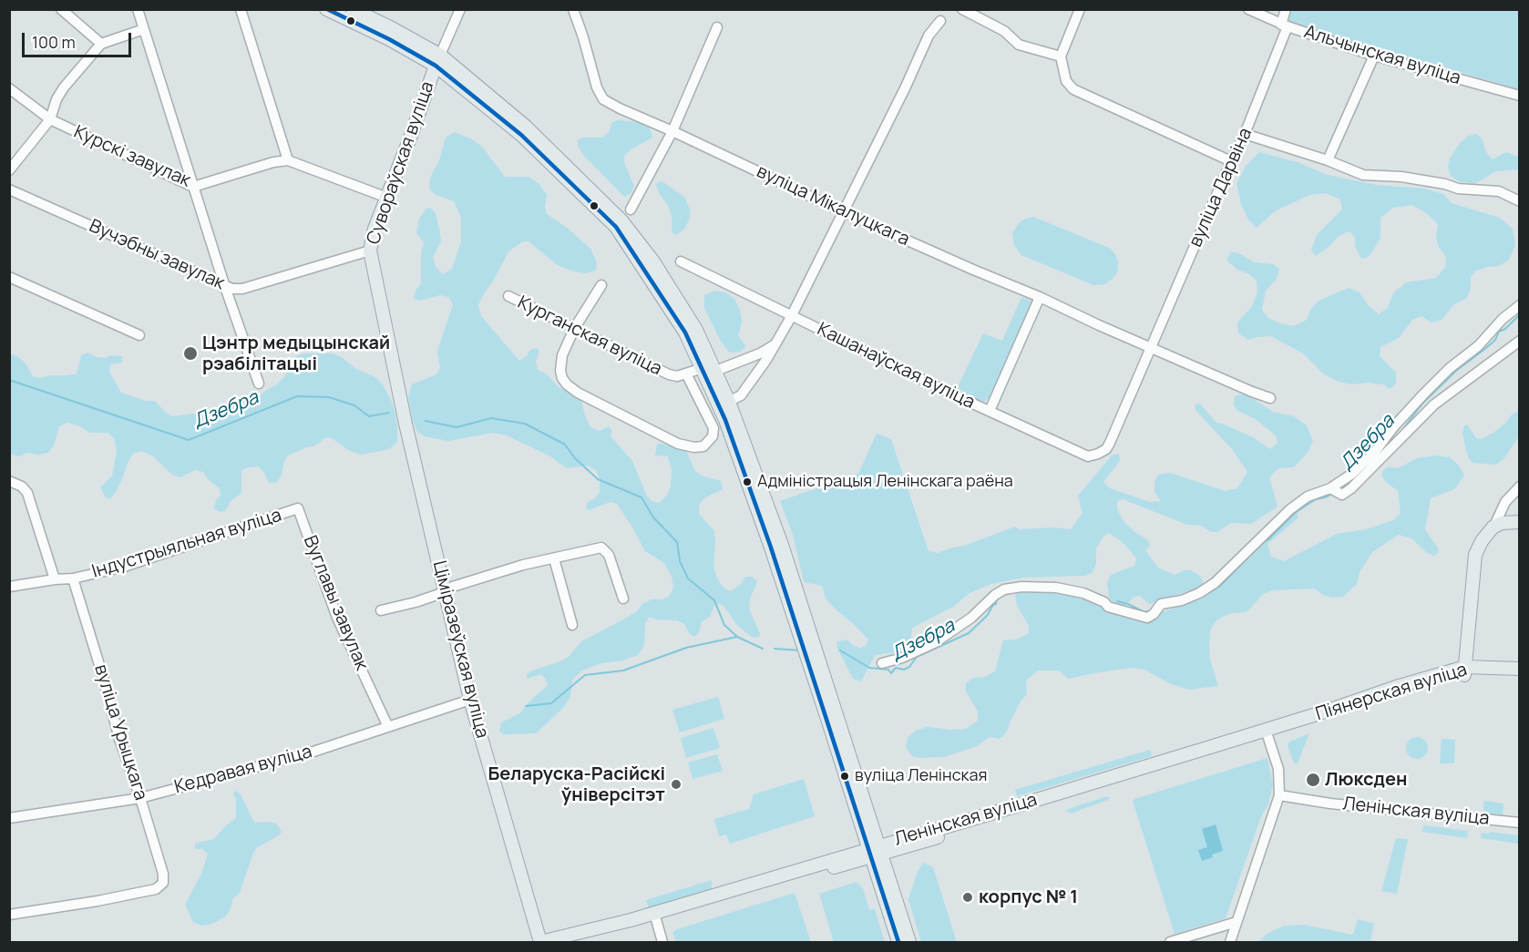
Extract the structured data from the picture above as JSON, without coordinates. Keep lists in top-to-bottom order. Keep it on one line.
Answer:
{"streets":{"main road":["Сувораўская вуліца","Ціміразеўская вуліца","Піянерская вуліца","Ленінская вуліца"],"street":["Альчынская вуліца","Курскі завулак","вуліца Дарвіна","вуліца Мікалуцкага","Вучэбны завулак","Курганская вуліца","Кашанаўская вуліца","Індустрыяльная вуліца","Вуглавы завулак","вуліца Урыцкага","Кедравая вуліца"]},"crossings":[["Альчынская вуліца","вуліца Дарвіна"],["Сувораўская вуліца","Вучэбны завулак"],["Сувораўская вуліца","Ціміразеўская вуліца"],["вуліца Дарвіна","вуліца Мікалуцкага"],["вуліца Дарвіна","Кашанаўская вуліца"],["Індустрыяльная вуліца","Вуглавы завулак"],["Індустрыяльная вуліца","вуліца Урыцкага"],["Вуглавы завулак","Кедравая вуліца"],["Ціміразеўская вуліца","Кедравая вуліца"],["Ціміразеўская вуліца","Ленінская вуліца"],["Піянерская вуліца","Ленінская вуліца"],["вуліца Урыцкага","Кедравая вуліца"]],"water":["Дзебра"],"places":["Цэнтр медыцынскай рэабілітацыі","Адміністрацыя Ленінскага раёна","вуліца Ленінская","Люксден","Беларуска-Расійскі ўніверсітэт","корпус № 1"],"scale_bar":"100 m"}
